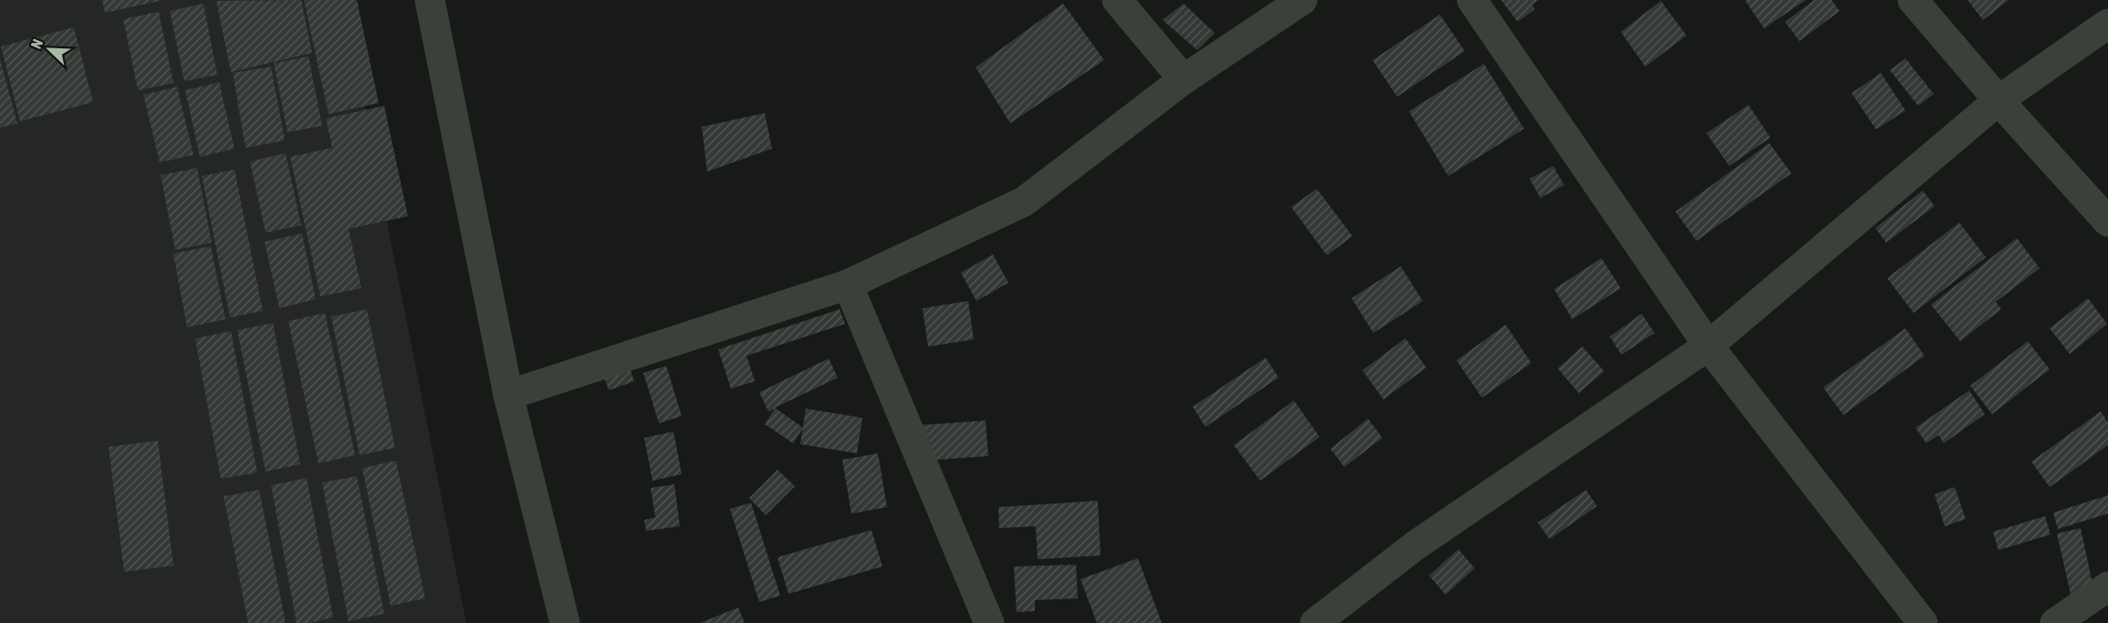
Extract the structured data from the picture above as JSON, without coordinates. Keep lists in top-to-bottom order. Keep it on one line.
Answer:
{"north":"top left"}
